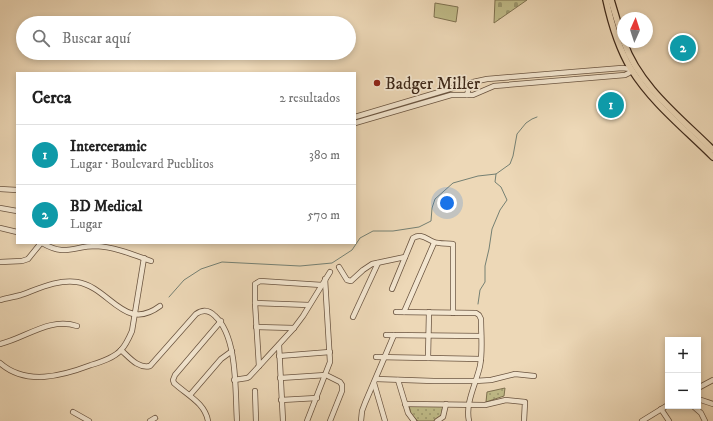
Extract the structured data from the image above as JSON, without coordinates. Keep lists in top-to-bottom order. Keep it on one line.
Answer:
{"places":["Badger Miller"],"north":"top","page":{"search":"Buscar aquí","pins":["2","1"],"heading":["Cerca","2 resultados"],"list":[{"mark":"1","name":"Interceramic","note":"Lugar · Boulevard Pueblitos","value":"380 m"},{"mark":"2","name":"BD Medical","note":"Lugar","value":"570 m"}],"map_buttons":["+","−"]}}
